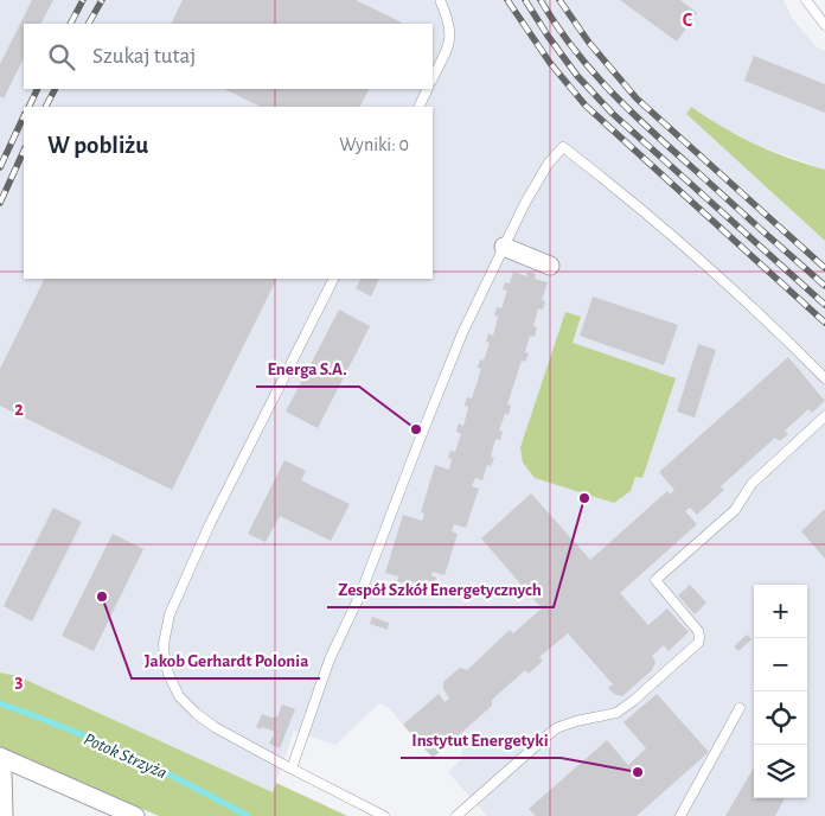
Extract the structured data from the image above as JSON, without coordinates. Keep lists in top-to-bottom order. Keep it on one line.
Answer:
{"water":["Potok Strzyża"],"places":["Energa S.A.","Zespół Szkół Energetycznych","Jakob Gerhardt Polonia","Instytut Energetyki"],"page":{"search":"Szukaj tutaj","heading":["W pobliżu","Wyniki: 0"],"map_buttons":["+","−"]},"grid":{"columns":["C"],"rows":["2","3"]}}
